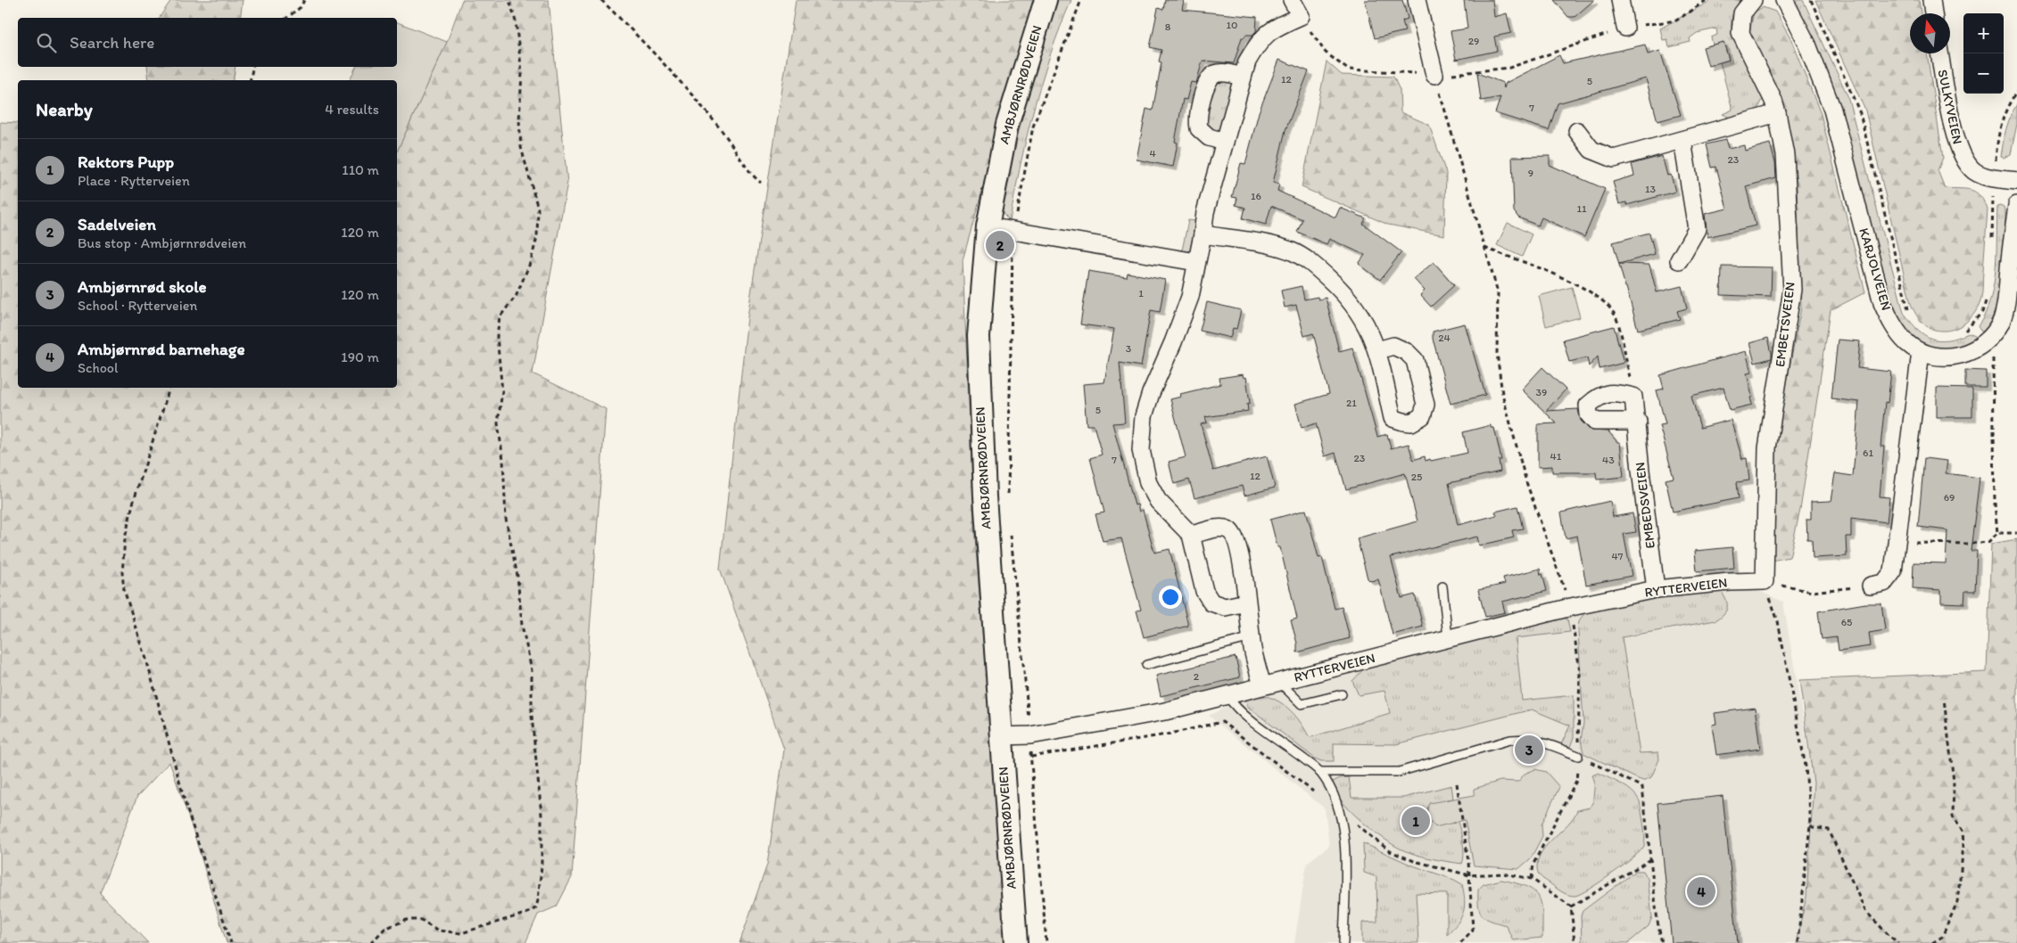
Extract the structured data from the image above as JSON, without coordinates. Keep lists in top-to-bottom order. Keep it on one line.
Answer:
{"streets":{"street":["AMBJØRNRØDVEIEN","SULKYVEIEN","KARJOLVEIEN","EMBETSVEIEN","EMBEDSVEIEN","RYTTERVEIEN"]},"crossings":[["AMBJØRNRØDVEIEN","RYTTERVEIEN"],["EMBETSVEIEN","RYTTERVEIEN"],["EMBEDSVEIEN","RYTTERVEIEN"]],"house_numbers":["10","8","29","12","5","7","4","23","9","13","16","11","1","24","3","39","21","5","61","41","23","7","43","12","25","69","47","65","2"],"north":"top","page":{"map_buttons":["+","−"],"search":"Search here","heading":["Nearby","4 results"],"list":[{"mark":"1","name":"Rektors Pupp","note":"Place · Rytterveien","value":"110 m"},{"mark":"2","name":"Sadelveien","note":"Bus stop · Ambjørnrødveien","value":"120 m"},{"mark":"3","name":"Ambjørnrød skole","note":"School · Rytterveien","value":"120 m"},{"mark":"4","name":"Ambjørnrød barnehage","note":"School","value":"190 m"}],"pins":["2","3","1","4"]}}
